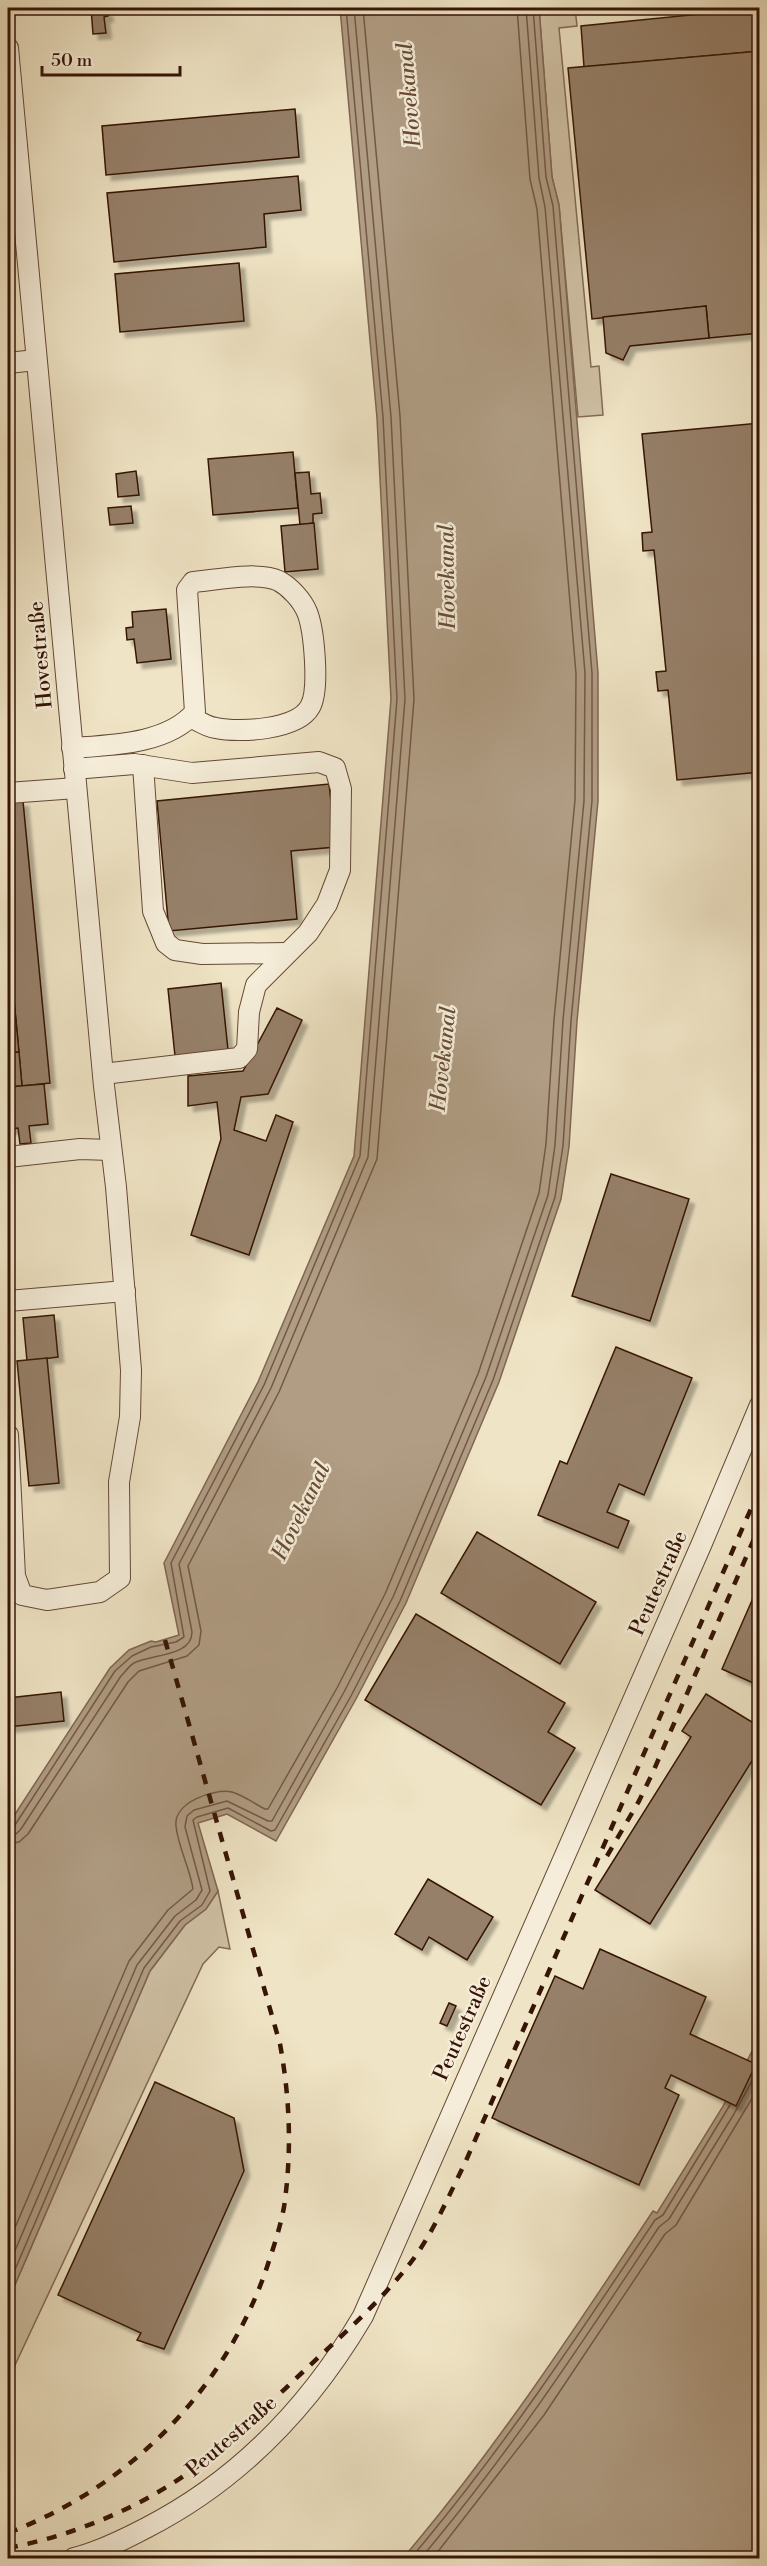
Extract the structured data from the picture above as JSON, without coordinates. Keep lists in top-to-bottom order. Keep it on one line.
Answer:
{"streets":{"street":["Hovestraße","Peutestraße"]},"water":["Hovekanal"],"scale_bar":"50 m"}
